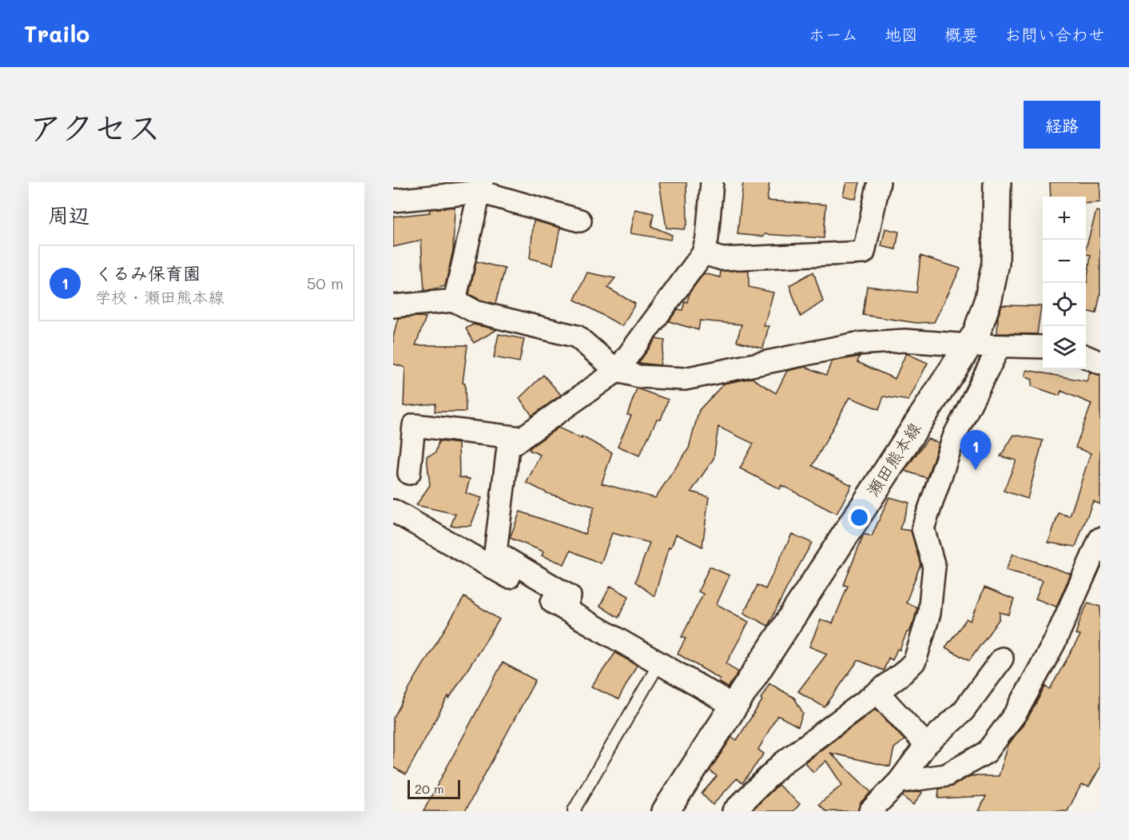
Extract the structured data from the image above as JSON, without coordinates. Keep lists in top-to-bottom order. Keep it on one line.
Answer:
{"streets":{"main road":["瀬田熊本線"]},"scale_bar":"20 m","page":{"header":"Trailo","nav":["ホーム","地図","概要","お問い合わせ"],"title":"アクセス","buttons":"経路","heading":"周辺","map_buttons":["+","−"],"list":[{"mark":"1","name":"くるみ保育園","note":"学校 · 瀬田熊本線","value":"50 m"}],"pins":"1","scale":"20 m"}}
